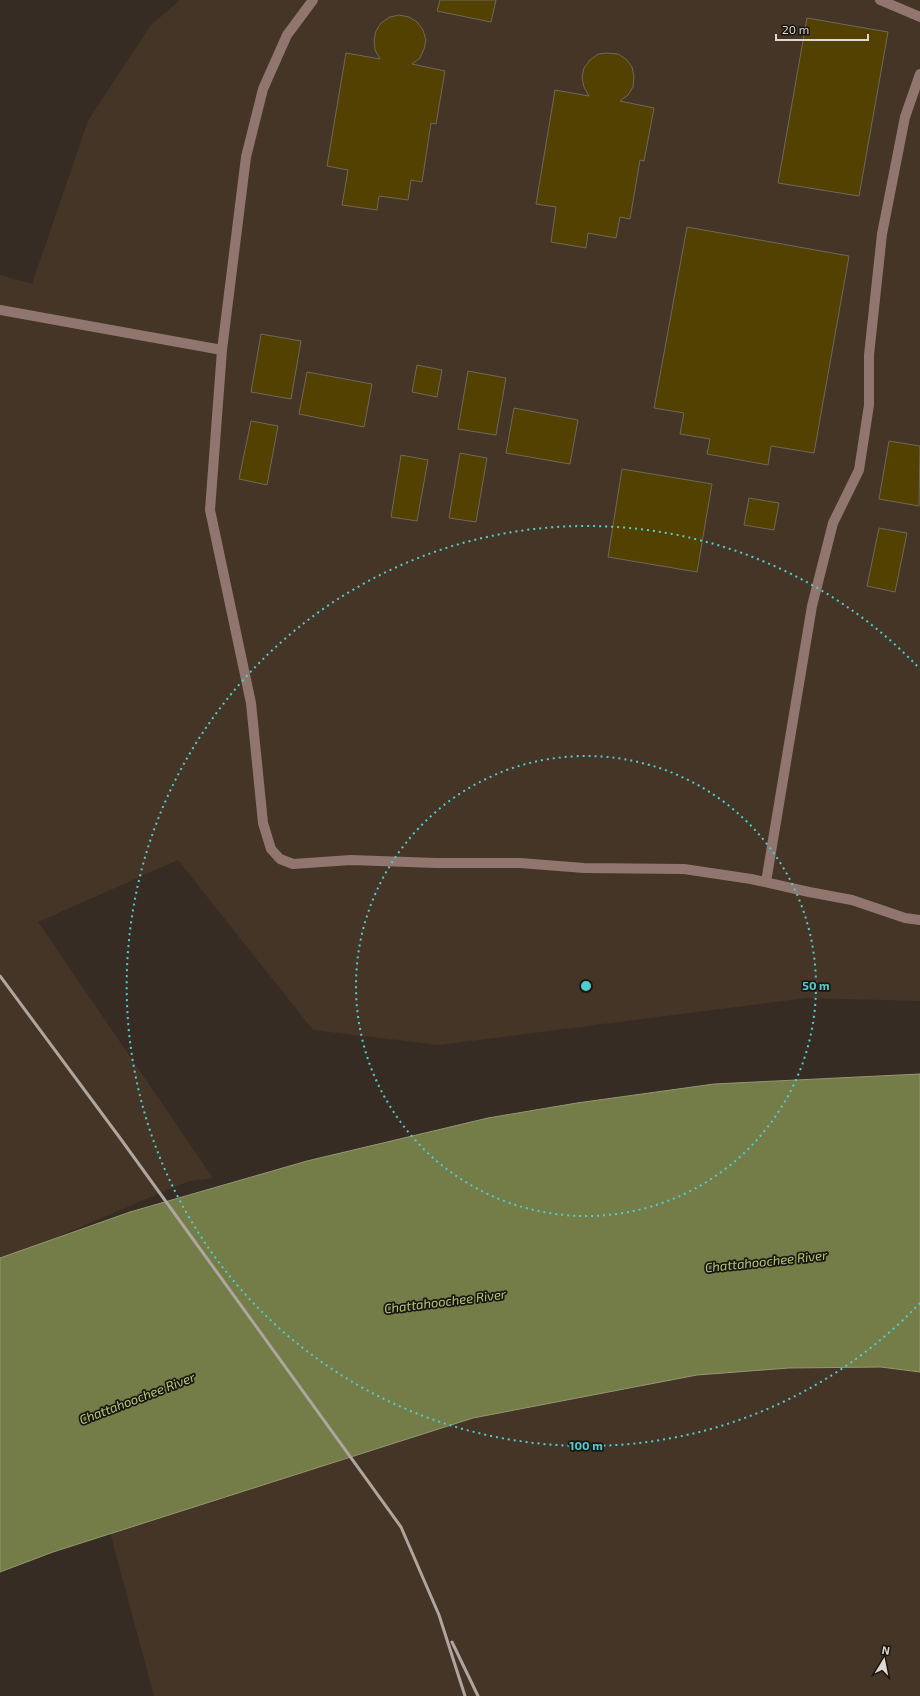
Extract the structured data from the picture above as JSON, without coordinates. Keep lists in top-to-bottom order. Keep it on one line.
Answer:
{"water":["Chattahoochee River"],"scale_bar":"20 m","north":"top","rings":["50 m","100 m"]}
